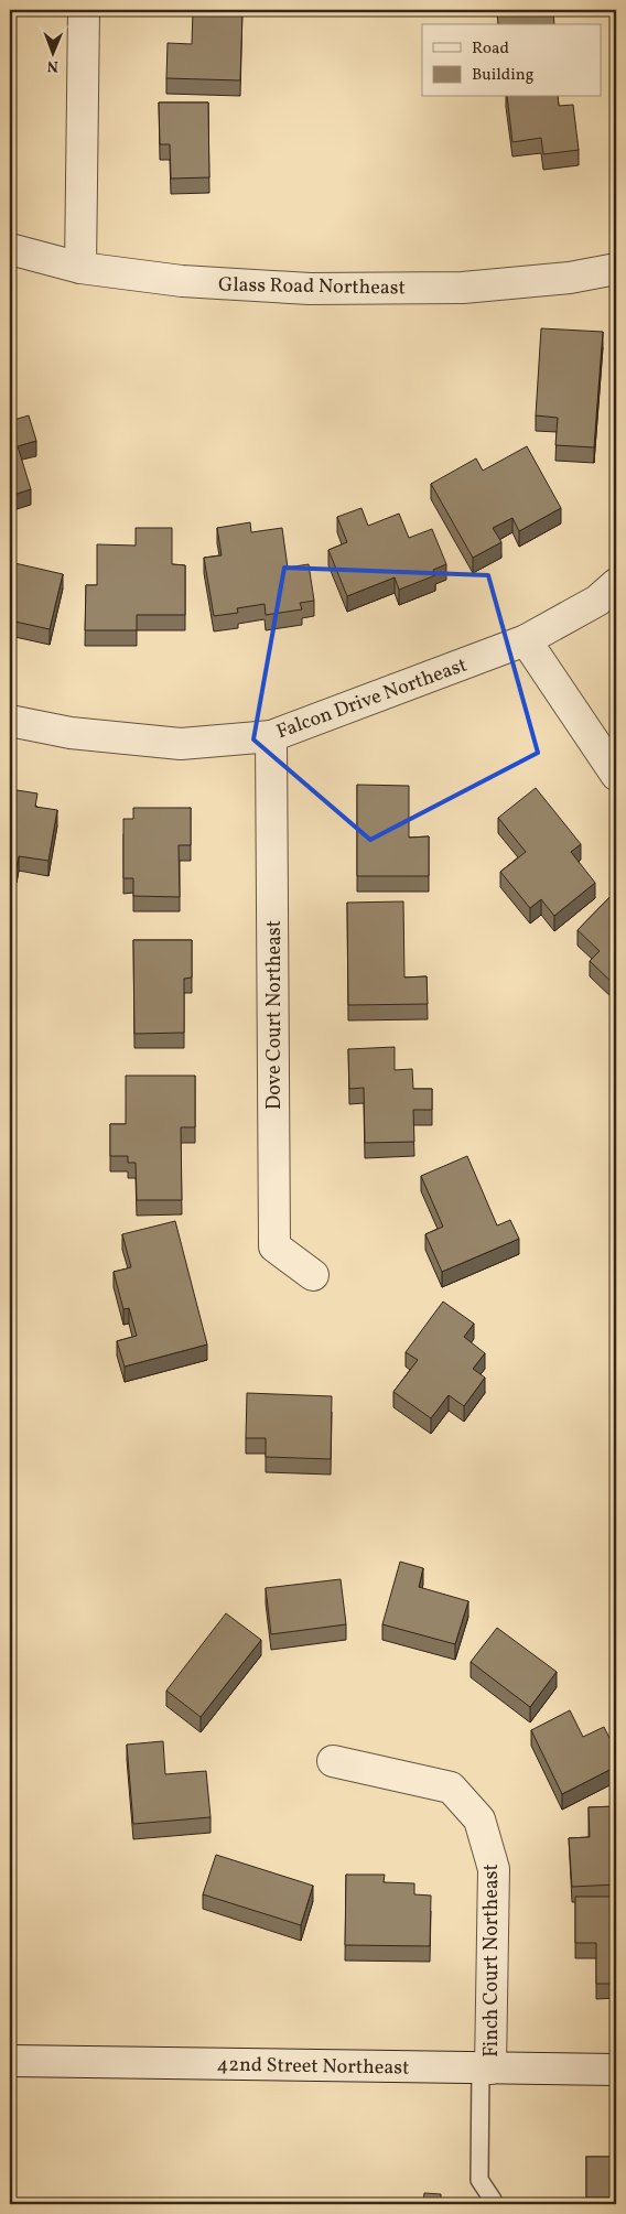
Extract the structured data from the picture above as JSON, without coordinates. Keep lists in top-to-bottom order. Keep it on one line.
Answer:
{"streets":{"street":["Glass Road Northeast","Falcon Drive Northeast","Dove Court Northeast","Finch Court Northeast","42nd Street Northeast"]},"crossings":[["Falcon Drive Northeast","Dove Court Northeast"],["Finch Court Northeast","42nd Street Northeast"]],"legend":["Road","Building"],"north":"bottom"}
